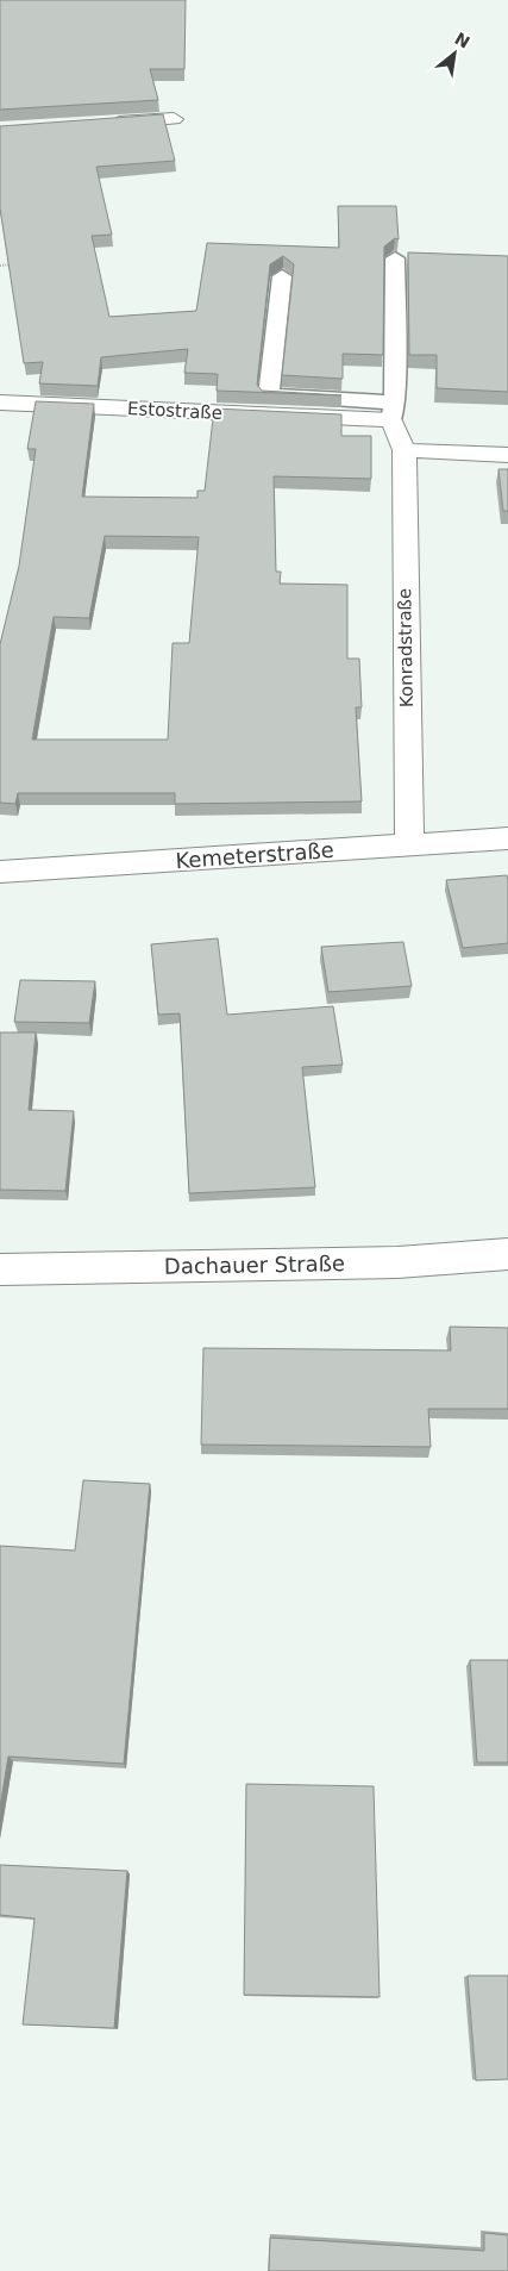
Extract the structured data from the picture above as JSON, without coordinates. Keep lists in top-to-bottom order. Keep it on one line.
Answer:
{"streets":{"street":["Estostraße","Konradstraße","Kemeterstraße","Dachauer Straße"]},"crossings":[["Konradstraße","Kemeterstraße"]],"north":"top right"}
